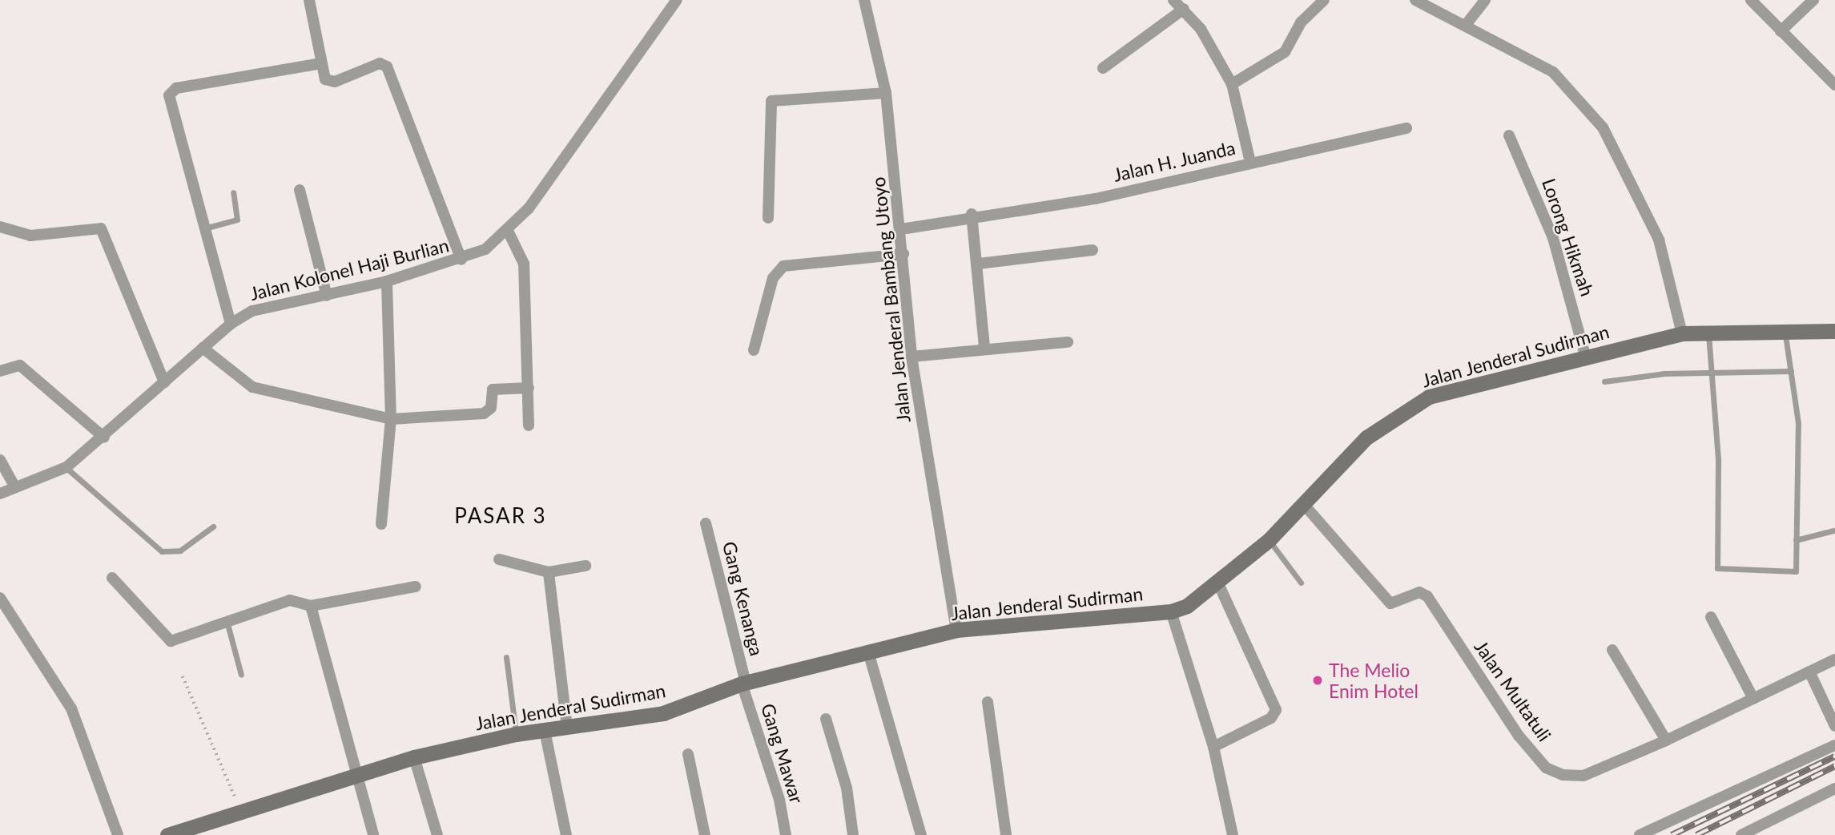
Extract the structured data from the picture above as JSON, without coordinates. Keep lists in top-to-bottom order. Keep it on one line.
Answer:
{"streets":{"main road":["Jalan Jenderal Sudirman"],"street":["Jalan H. Juanda","Lorong Hikmah","Jalan Kolonel Haji Burlian","Jalan Jenderal Bambang Utoyo","Gang Kenanga","Jalan Multatuli","Gang Mawar"]},"crossings":[["Jalan H. Juanda","Jalan Jenderal Bambang Utoyo"],["Lorong Hikmah","Jalan Jenderal Sudirman"],["Jalan Jenderal Bambang Utoyo","Jalan Jenderal Sudirman"],["Jalan Jenderal Sudirman","Gang Kenanga"],["Jalan Jenderal Sudirman","Jalan Multatuli"],["Jalan Jenderal Sudirman","Gang Mawar"],["Gang Kenanga","Gang Mawar"]],"districts":["PASAR 3"],"places":["The Melio Enim Hotel"]}
